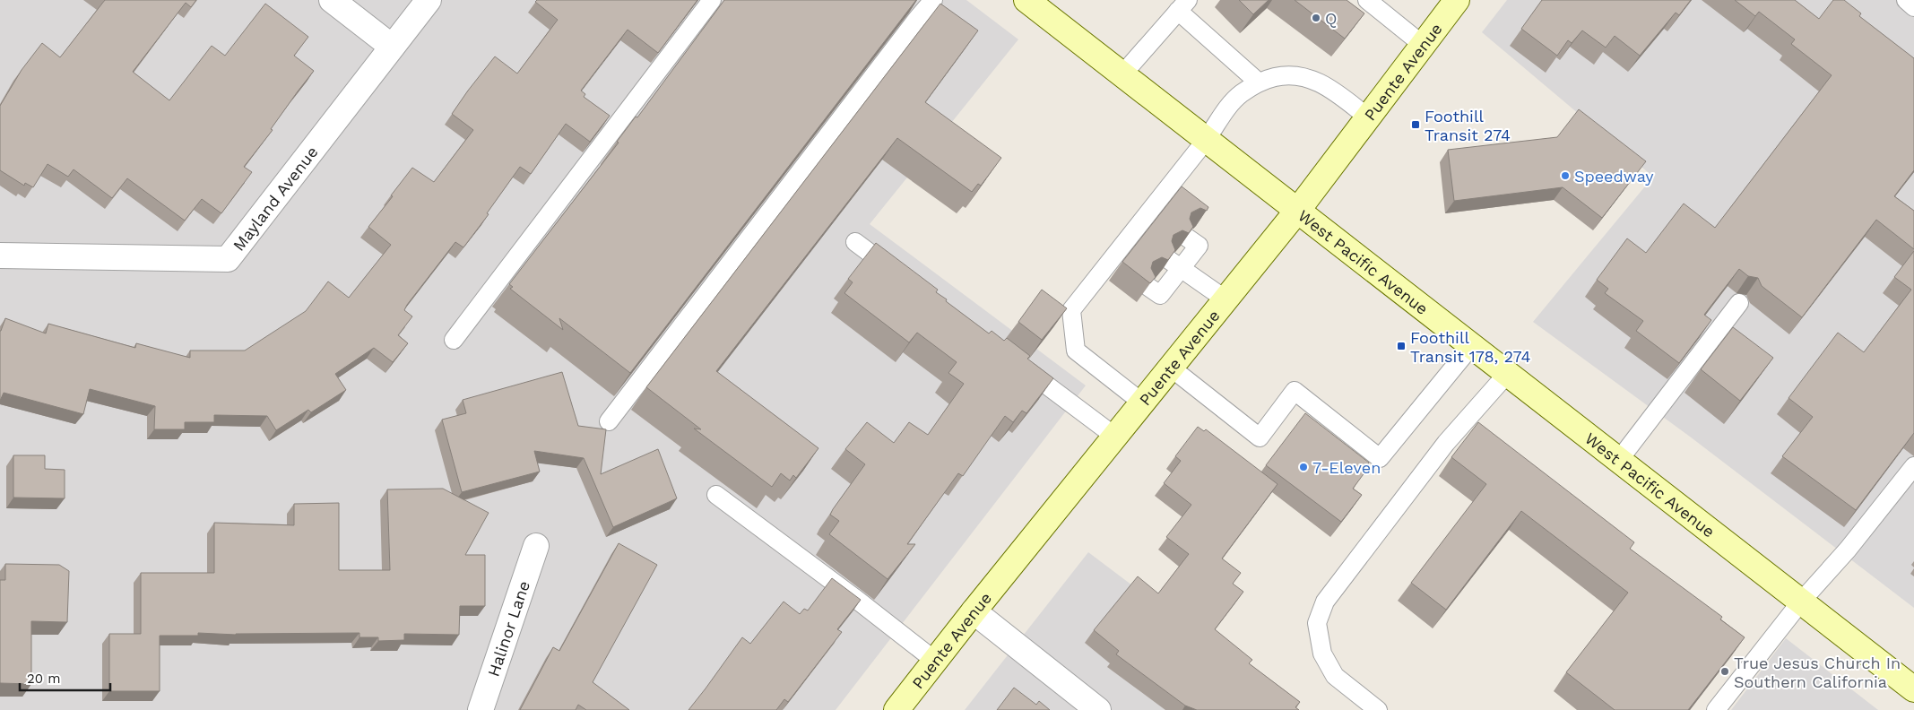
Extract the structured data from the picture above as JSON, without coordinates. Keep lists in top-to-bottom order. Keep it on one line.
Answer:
{"streets":{"main road":["Puente Avenue","West Pacific Avenue"],"street":["Mayland Avenue","Halinor Lane"]},"crossings":[["Puente Avenue","West Pacific Avenue"]],"places":{"other":["Q","Speedway","7-Eleven","True Jesus Church In Southern California"],"transit":["Foothill Transit 274","Foothill Transit 178, 274"]},"scale_bar":"20 m"}
